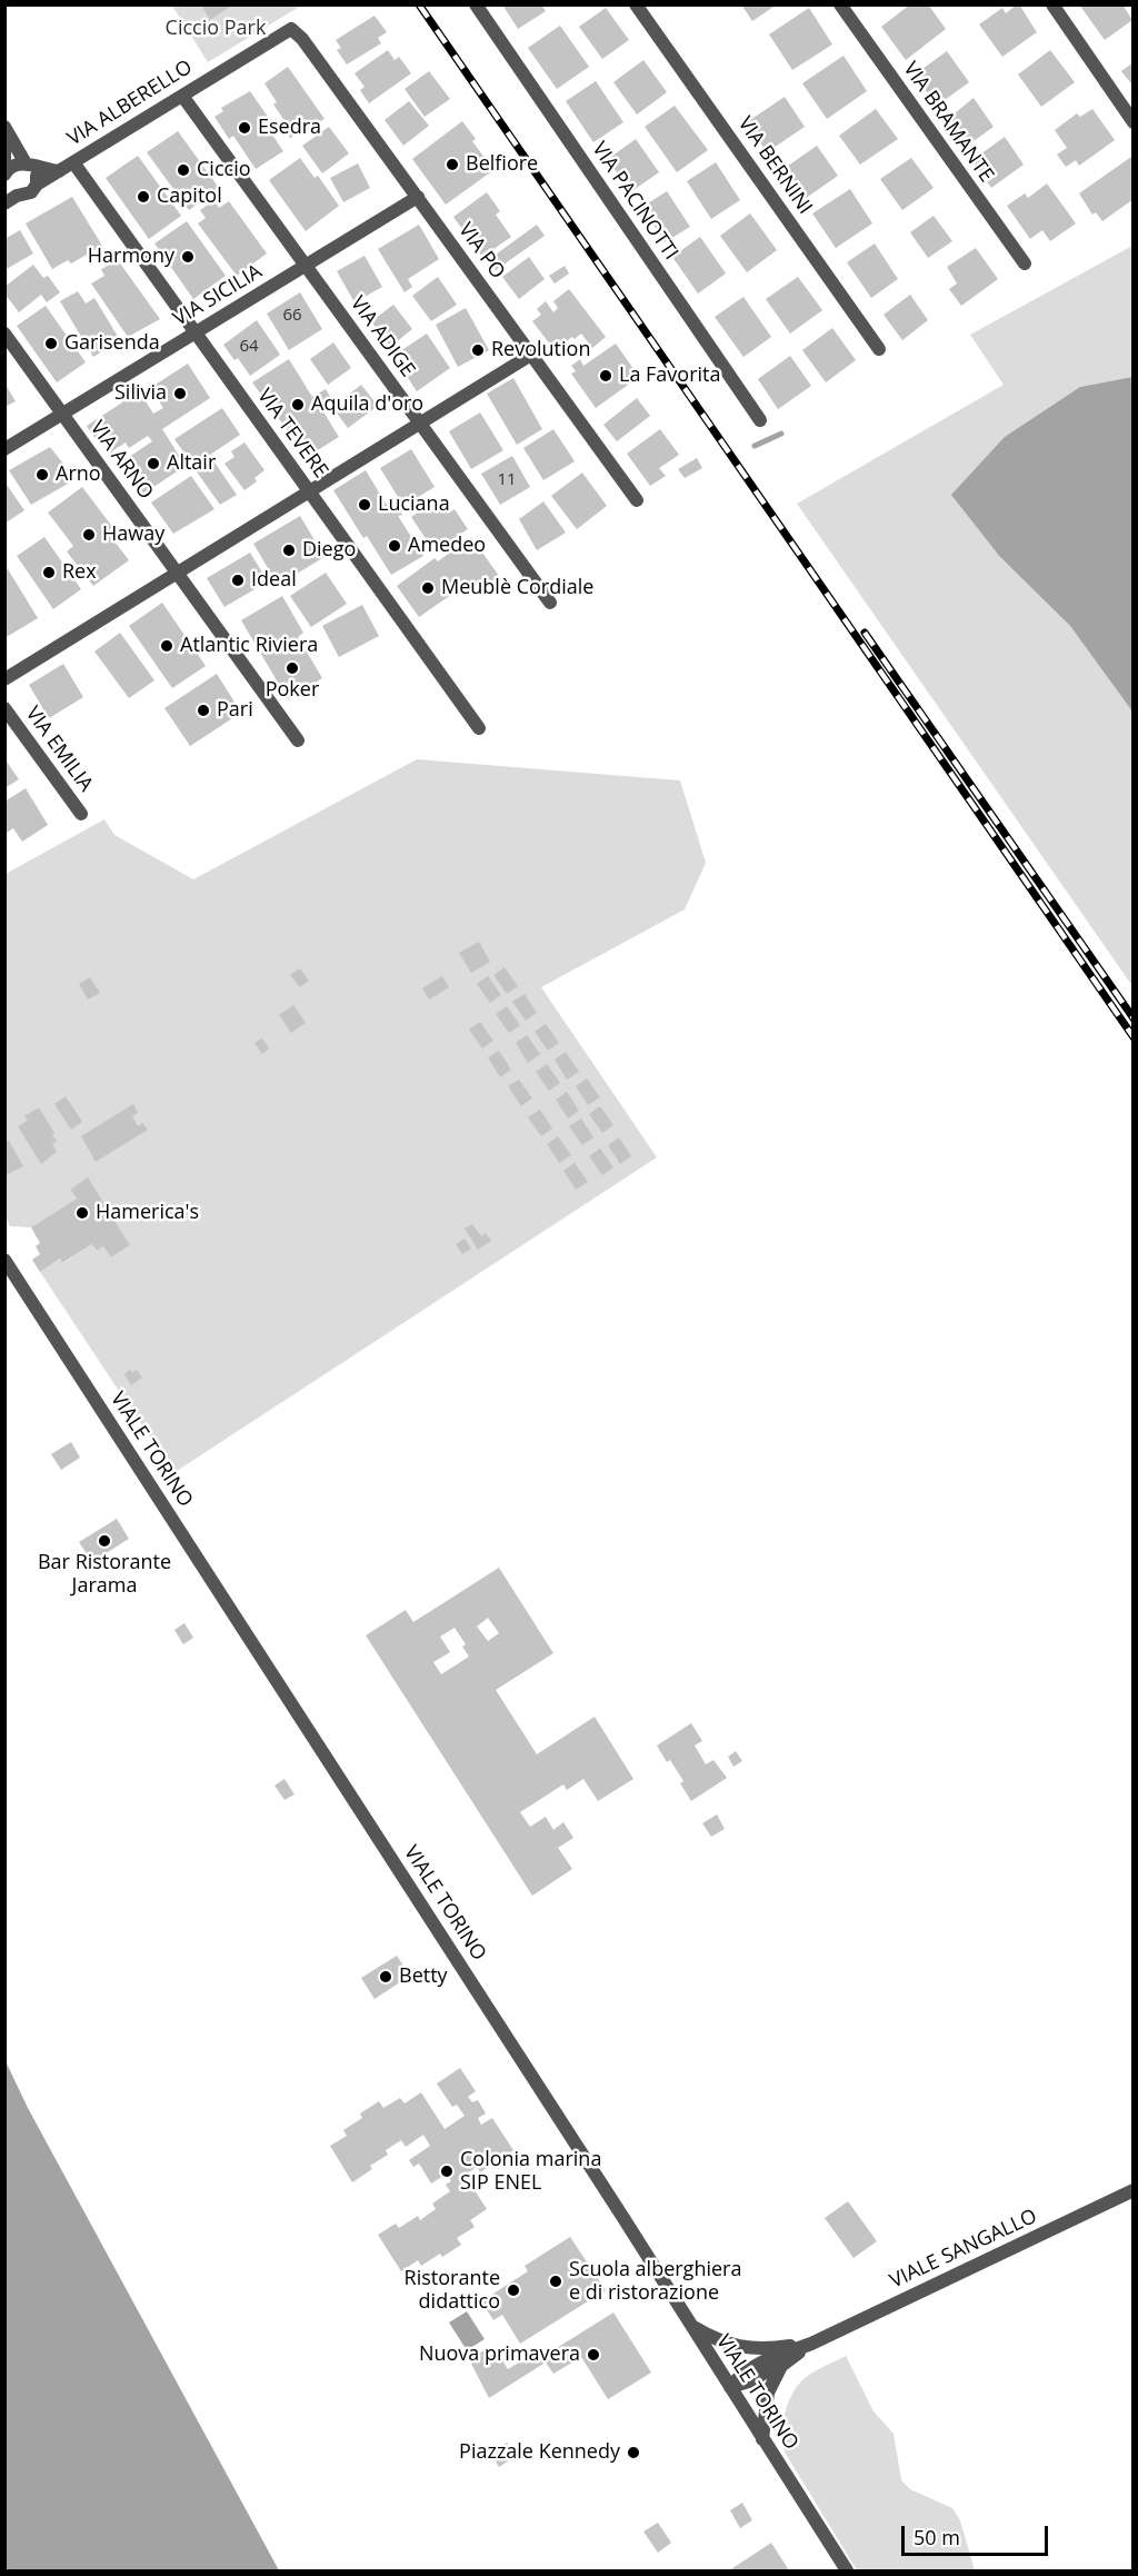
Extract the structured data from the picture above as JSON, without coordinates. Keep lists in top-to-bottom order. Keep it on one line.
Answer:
{"streets":{"street":["VIA ALBERELLO","VIA BRAMANTE","VIA BERNINI","VIA PACINOTTI","VIA PO","VIA SICILIA","VIA ADIGE","VIA TEVERE","VIA ARNO","VIA EMILIA","VIALE TORINO","VIALE SANGALLO"]},"crossings":[["VIA ALBERELLO","VIA PO"],["VIA ALBERELLO","VIA ADIGE"],["VIA ALBERELLO","VIA TEVERE"],["VIA PO","VIA SICILIA"],["VIA SICILIA","VIA ADIGE"],["VIA SICILIA","VIA TEVERE"],["VIA SICILIA","VIA ARNO"],["VIALE TORINO","VIALE SANGALLO"]],"parks":["Ciccio Park"],"places":["Esedra","Belfiore","Ciccio","Capitol","Harmony","Garisenda","Revolution","La Favorita","Silivia","Aquila d'oro","Altair","Arno","Luciana","Haway","Amedeo","Diego","Rex","Ideal","Meublè Cordiale","Atlantic Riviera","Poker","Pari","Hamerica's","Bar Ristorante Jarama","Betty","Colonia marina SIP ENEL","Scuola alberghiera e di ristorazione","Ristorante didattico","Nuova primavera","Piazzale Kennedy"],"house_numbers":["66","64","11"],"scale_bar":"50 m"}
